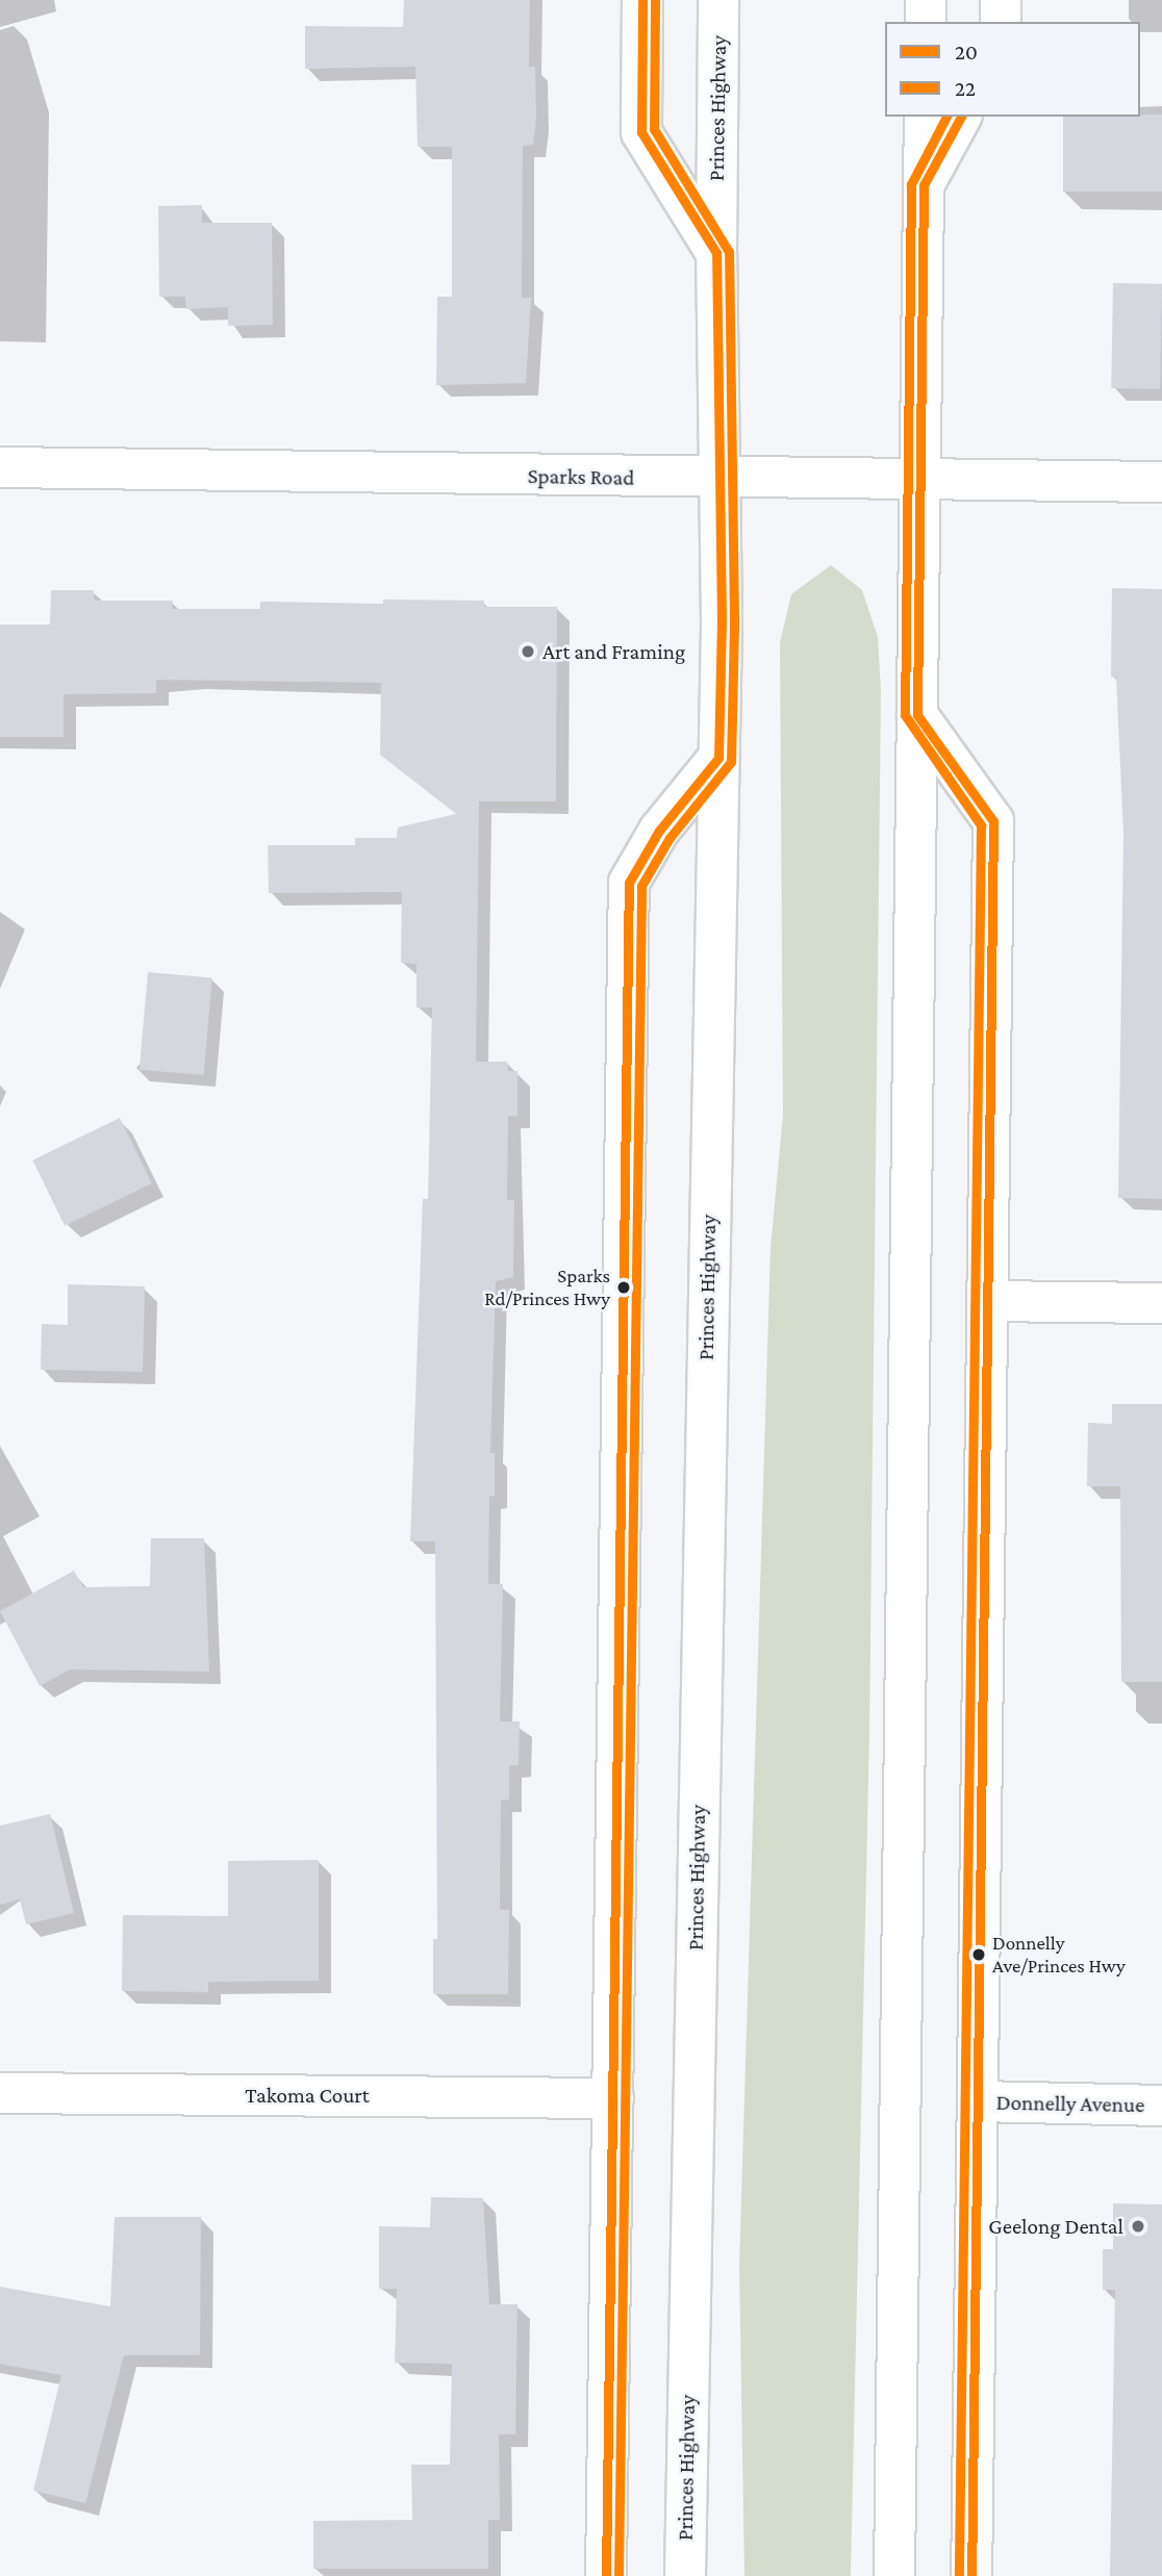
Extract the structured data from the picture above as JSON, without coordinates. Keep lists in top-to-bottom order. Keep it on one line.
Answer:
{"streets":{"main road":["Princes Highway","Sparks Road","Takoma Court","Donnelly Avenue"]},"crossings":[["Princes Highway","Sparks Road"]],"places":["Art and Framing","Sparks Rd/Princes Hwy","Donnelly Ave/Princes Hwy","Geelong Dental"],"lines":["transit line 20","transit line 22"],"legend":["20","22"]}
